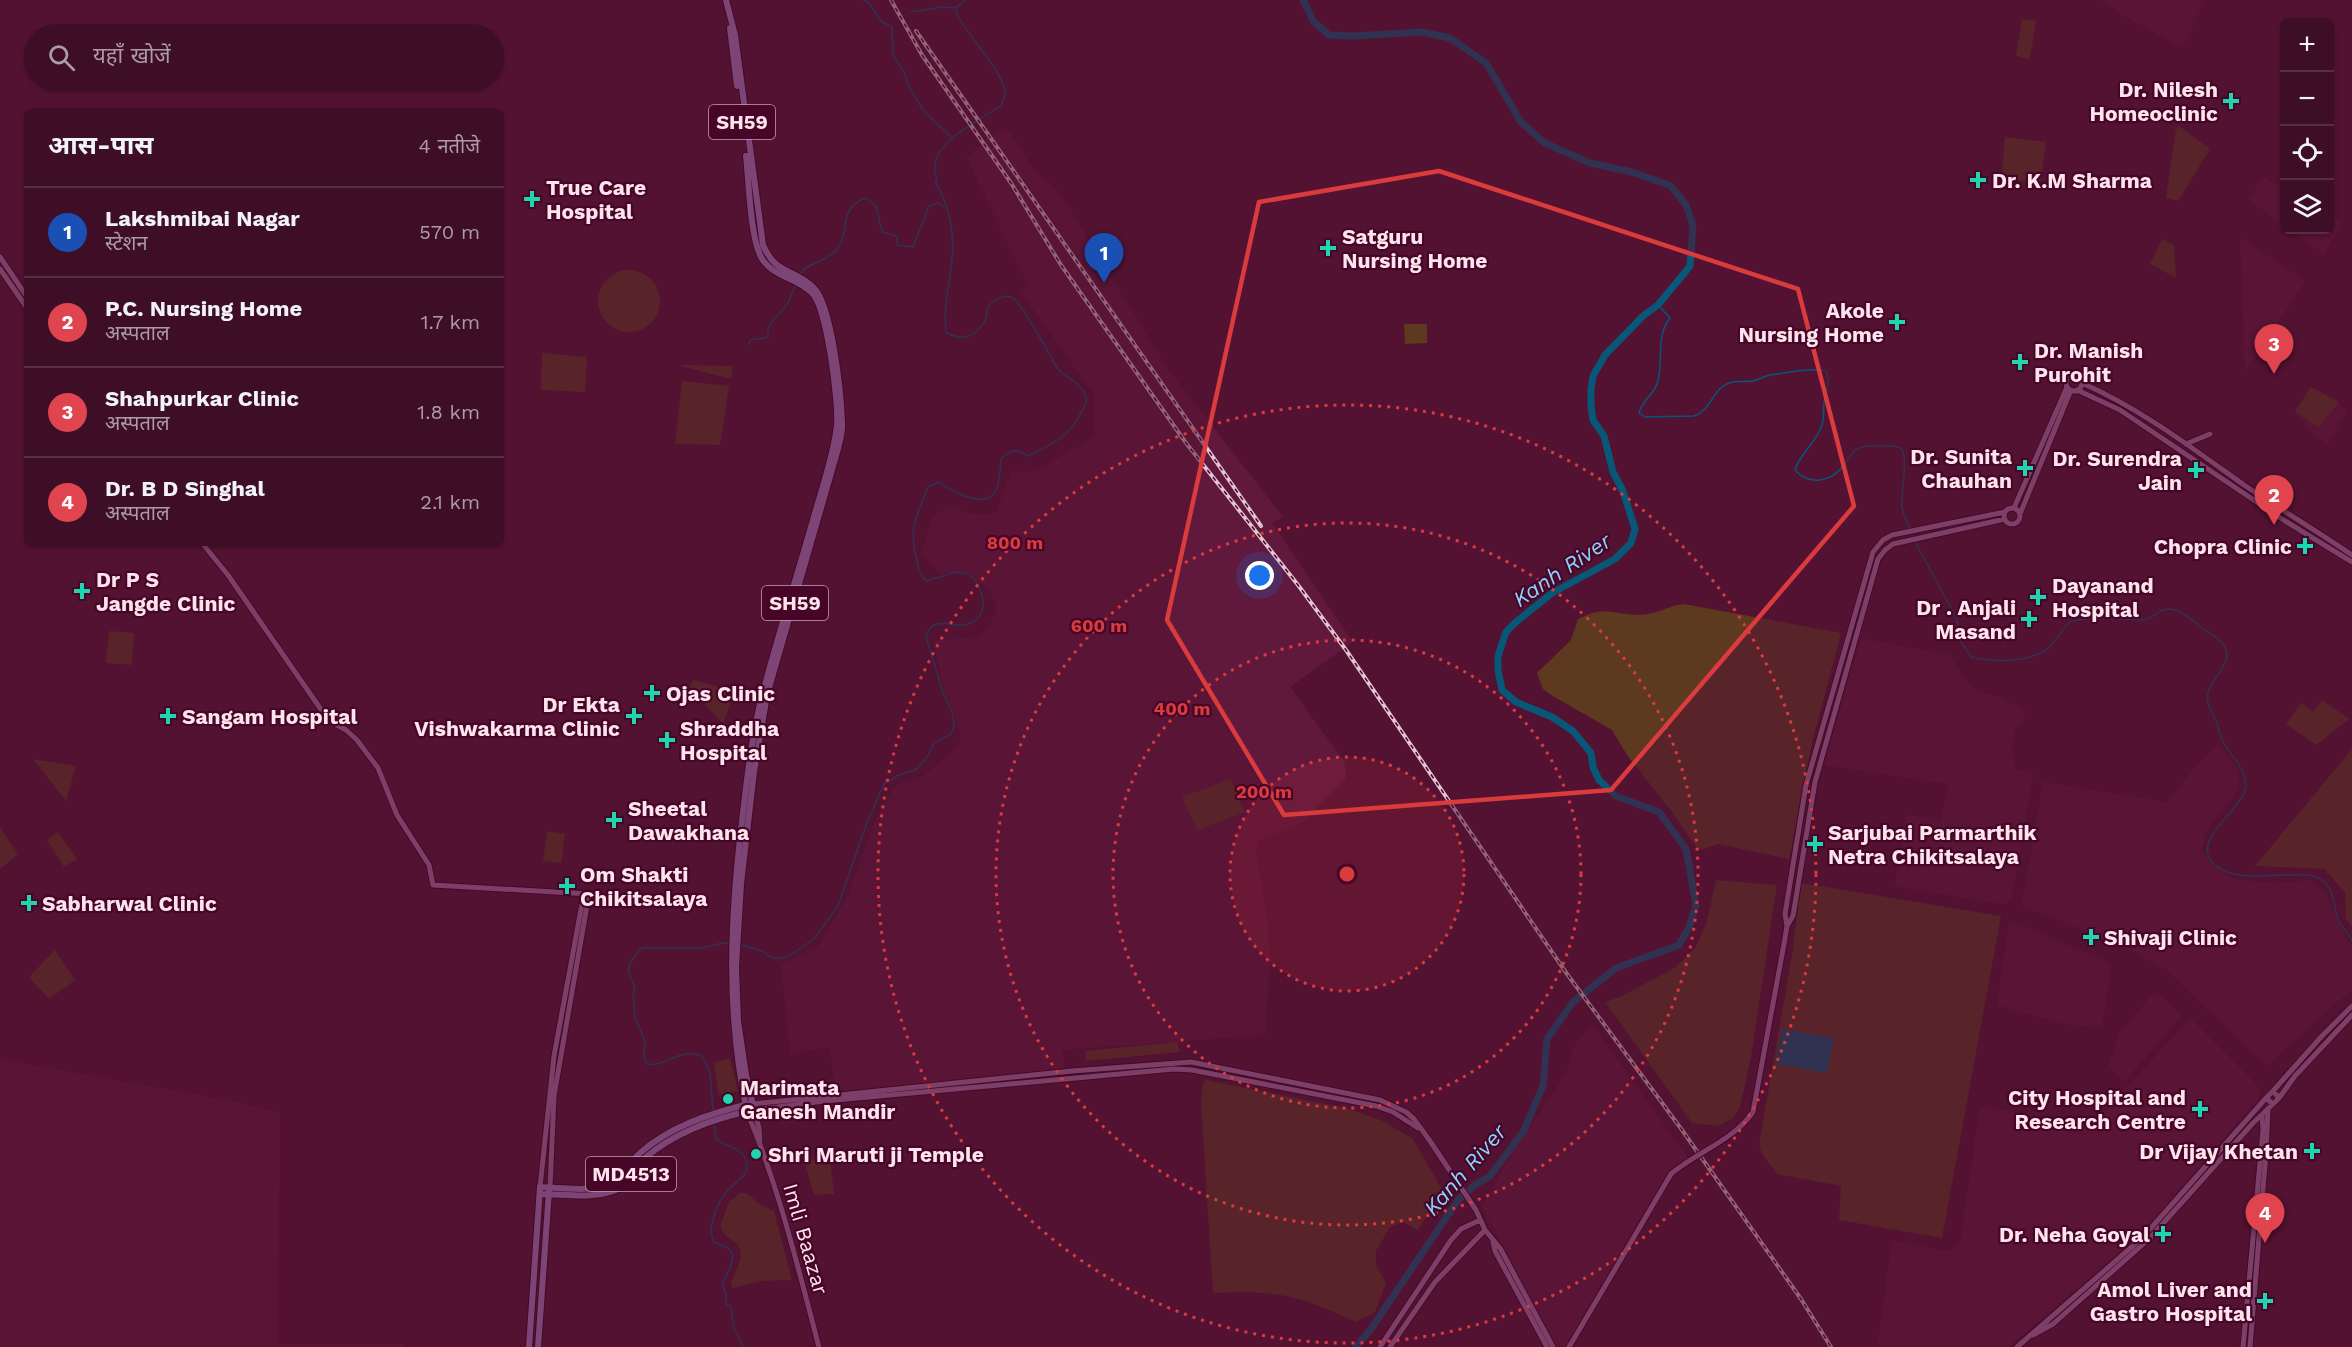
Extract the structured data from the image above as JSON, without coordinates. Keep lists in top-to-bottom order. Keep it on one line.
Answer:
{"streets":{"main road":["SH59","MD4513","Imli Baazar"]},"crossings":[["SH59","MD4513"],["SH59","Imli Baazar"],["MD4513","Imli Baazar"]],"water":["Kanh River"],"places":{"health":["Dr. Nilesh Homeoclinic","Dr. K.M Sharma","True Care Hospital","Satguru Nursing Home","Akole Nursing Home","Dr. Manish Purohit","Dr. Sunita Chauhan","Dr. Surendra Jain","Chopra Clinic","Dr P S Jangde Clinic","Dayanand Hospital","Dr . Anjali Masand","Ojas Clinic","Sangam Hospital","Dr Ekta Vishwakarma Clinic","Shraddha Hospital","Sheetal Dawakhana","Sarjubai Parmarthik Netra Chikitsalaya","Om Shakti Chikitsalaya","Sabharwal Clinic","Shivaji Clinic","City Hospital and Research Centre","Dr Vijay Khetan","Dr. Neha Goyal","Amol Liver and Gastro Hospital"],"other":["Marimata Ganesh Mandir","Shri Maruti ji Temple"]},"page":{"map_buttons":["+","−"],"search":"यहाँ खोजें","heading":["आस-पास","4 नतीजे"],"list":[{"mark":"1","name":"Lakshmibai Nagar","note":"स्टेशन","value":"570 m"},{"mark":"2","name":"P.C. Nursing Home","note":"अस्पताल","value":"1.7 km"},{"mark":"3","name":"Shahpurkar Clinic","note":"अस्पताल","value":"1.8 km"},{"mark":"4","name":"Dr. B D Singhal","note":"अस्पताल","value":"2.1 km"}],"pins":["1","3","2","4"]},"rings":["800 m","600 m","400 m","200 m"]}
